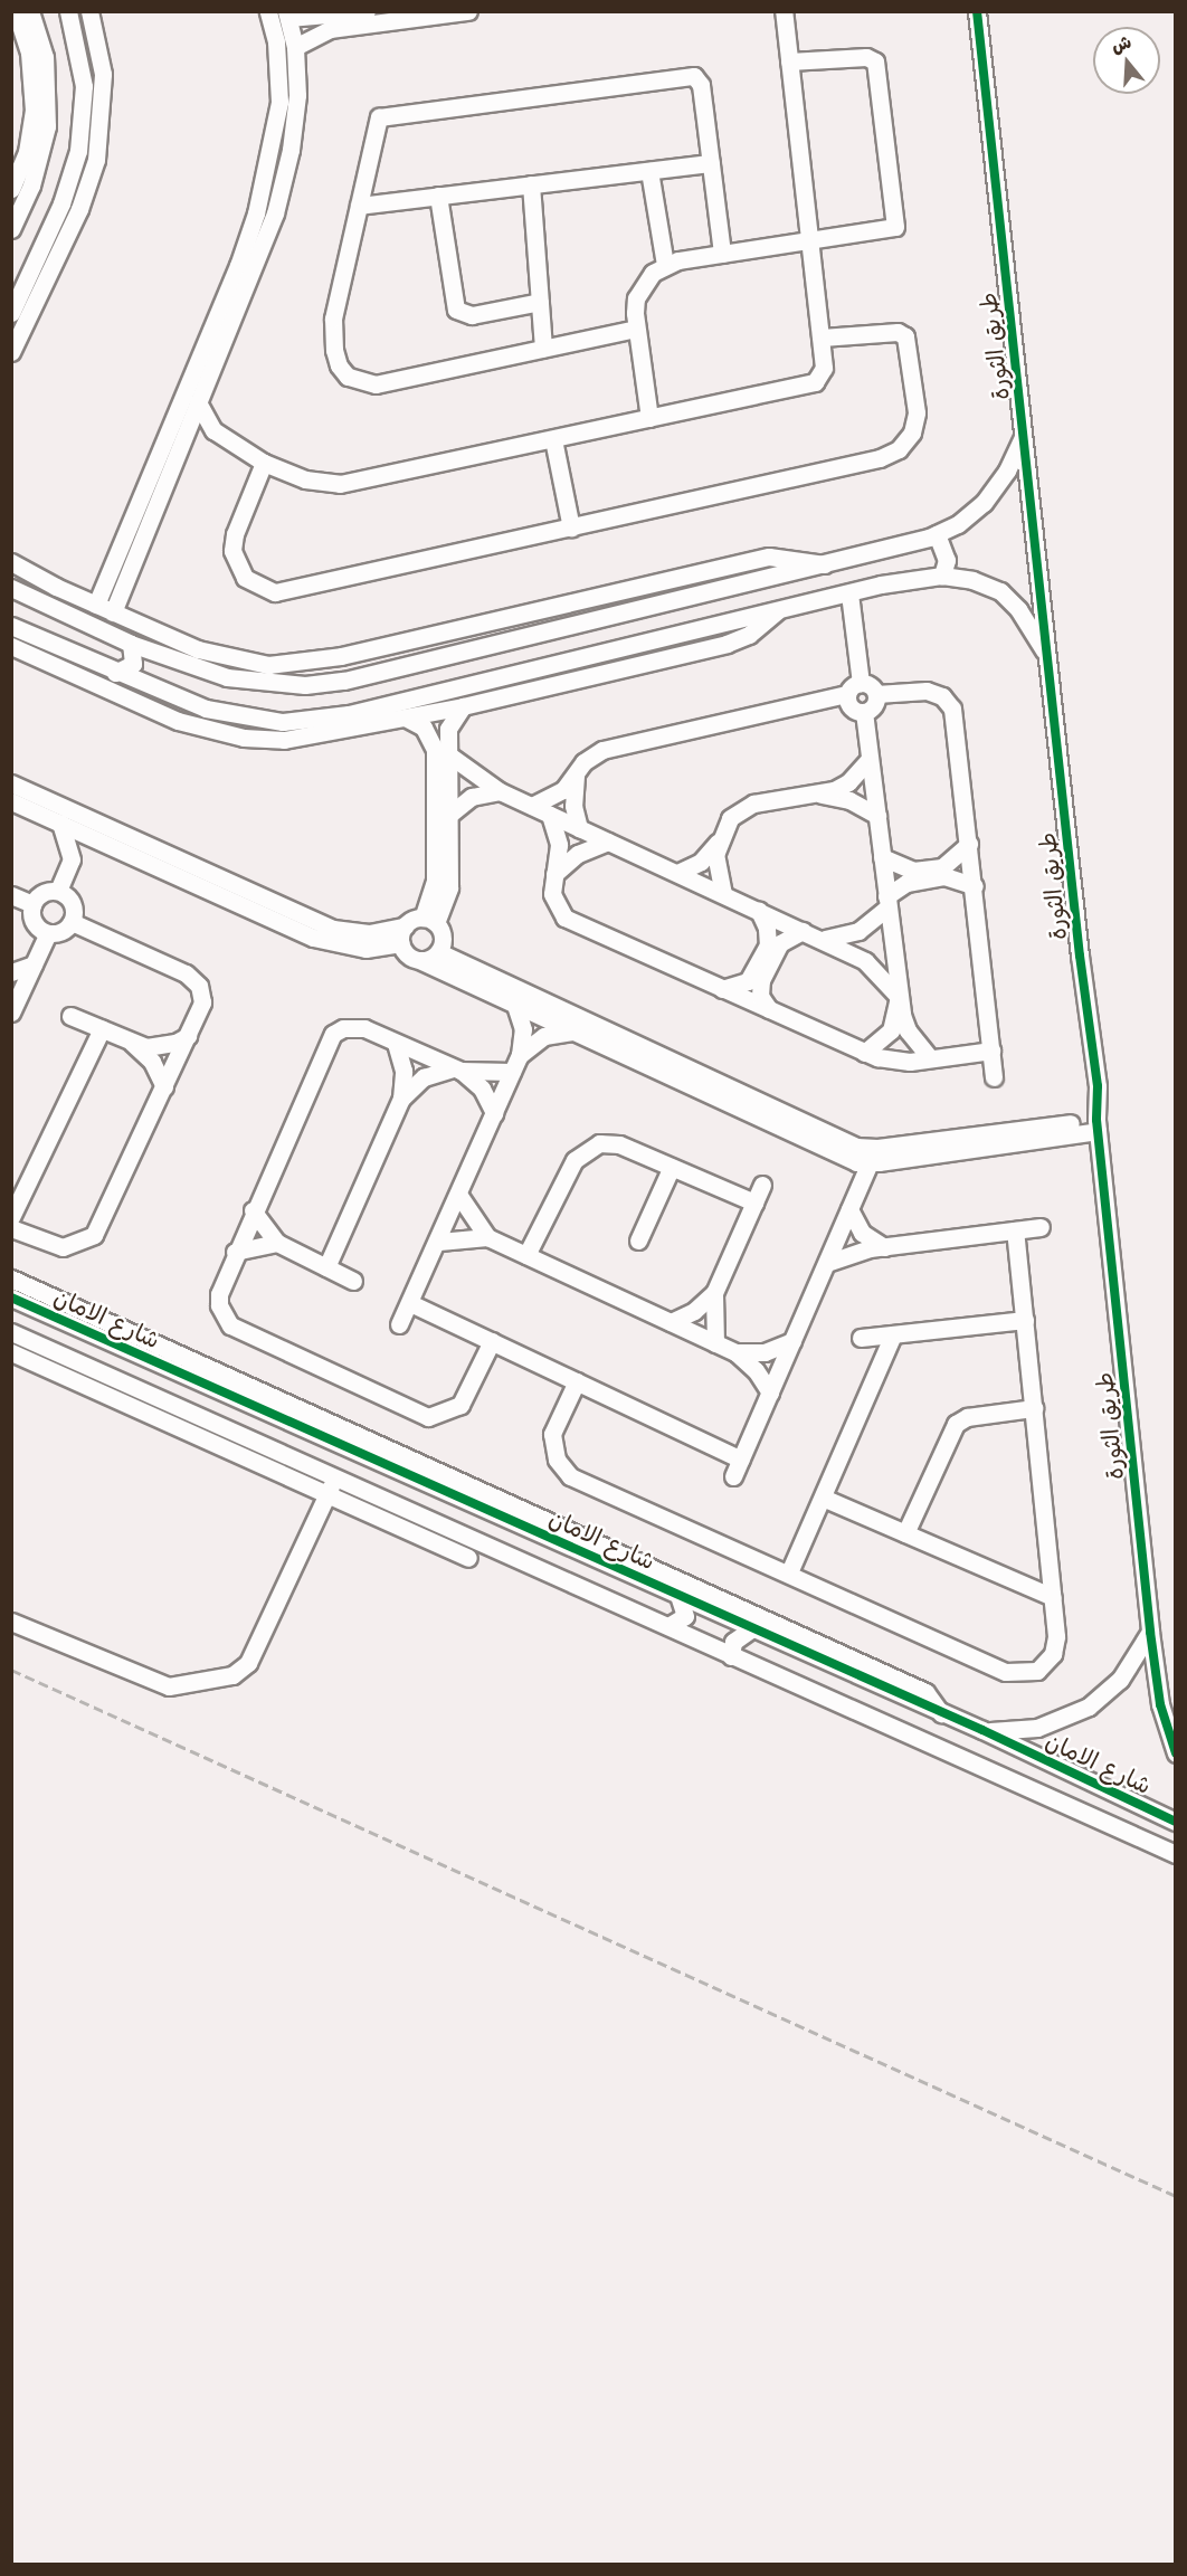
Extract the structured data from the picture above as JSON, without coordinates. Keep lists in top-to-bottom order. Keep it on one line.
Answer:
{"streets":{"street":["طريق الثورة","شارع الامان"]},"north":"top"}
